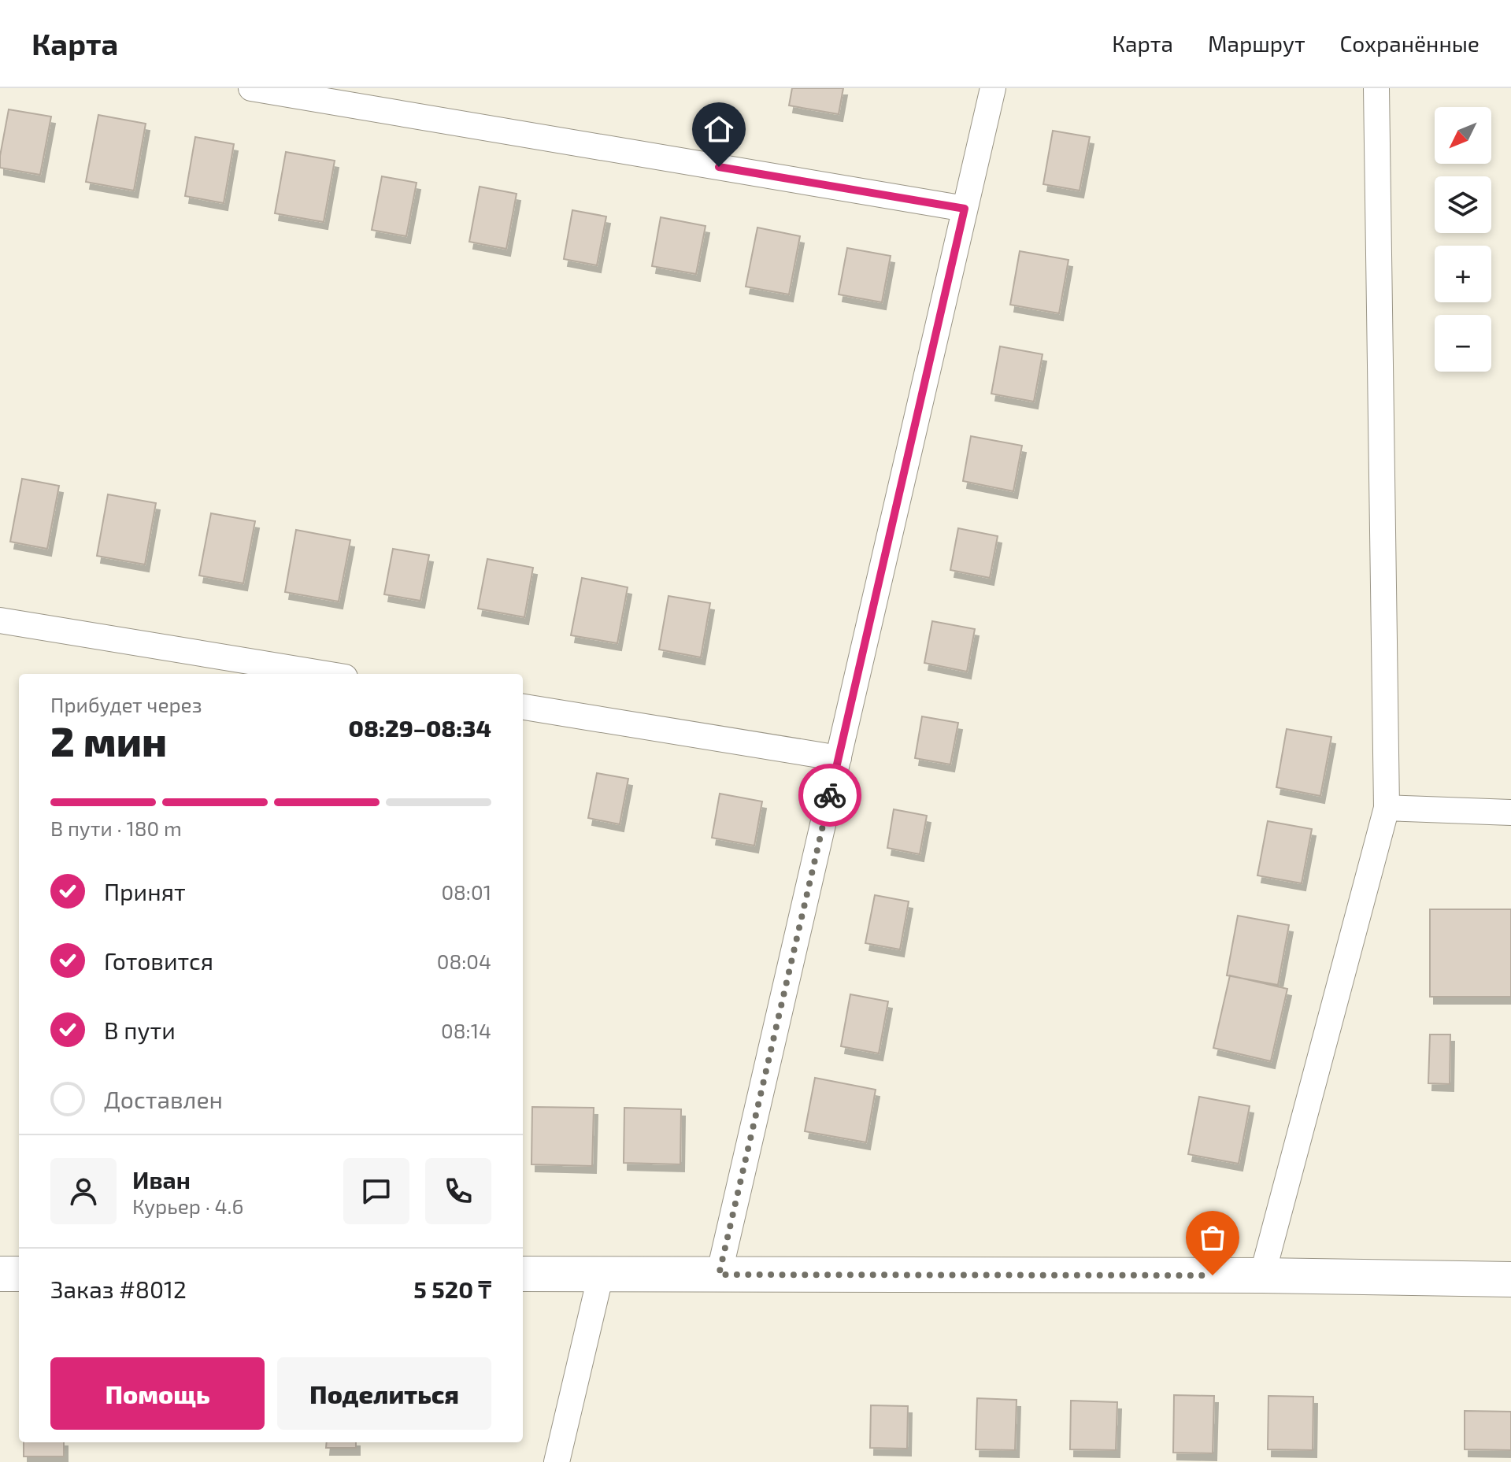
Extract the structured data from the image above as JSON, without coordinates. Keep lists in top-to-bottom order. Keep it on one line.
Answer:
{"north":"bottom left","page":{"header":"Карта","nav":["Карта","Маршрут","Сохранённые"],"map_buttons":["+","−"],"heading":["2 мин","Прибудет через","08:29–08:34"],"panel":["Иван","Курьер · 4.6","Заказ #8012","5 520 ₸"],"bar":"В пути · 180 m","list":[["Принят","08:01"],["Готовится","08:04"],["В пути","08:14"],"Доставлен"],"buttons":["Помощь","Поделиться"]}}
